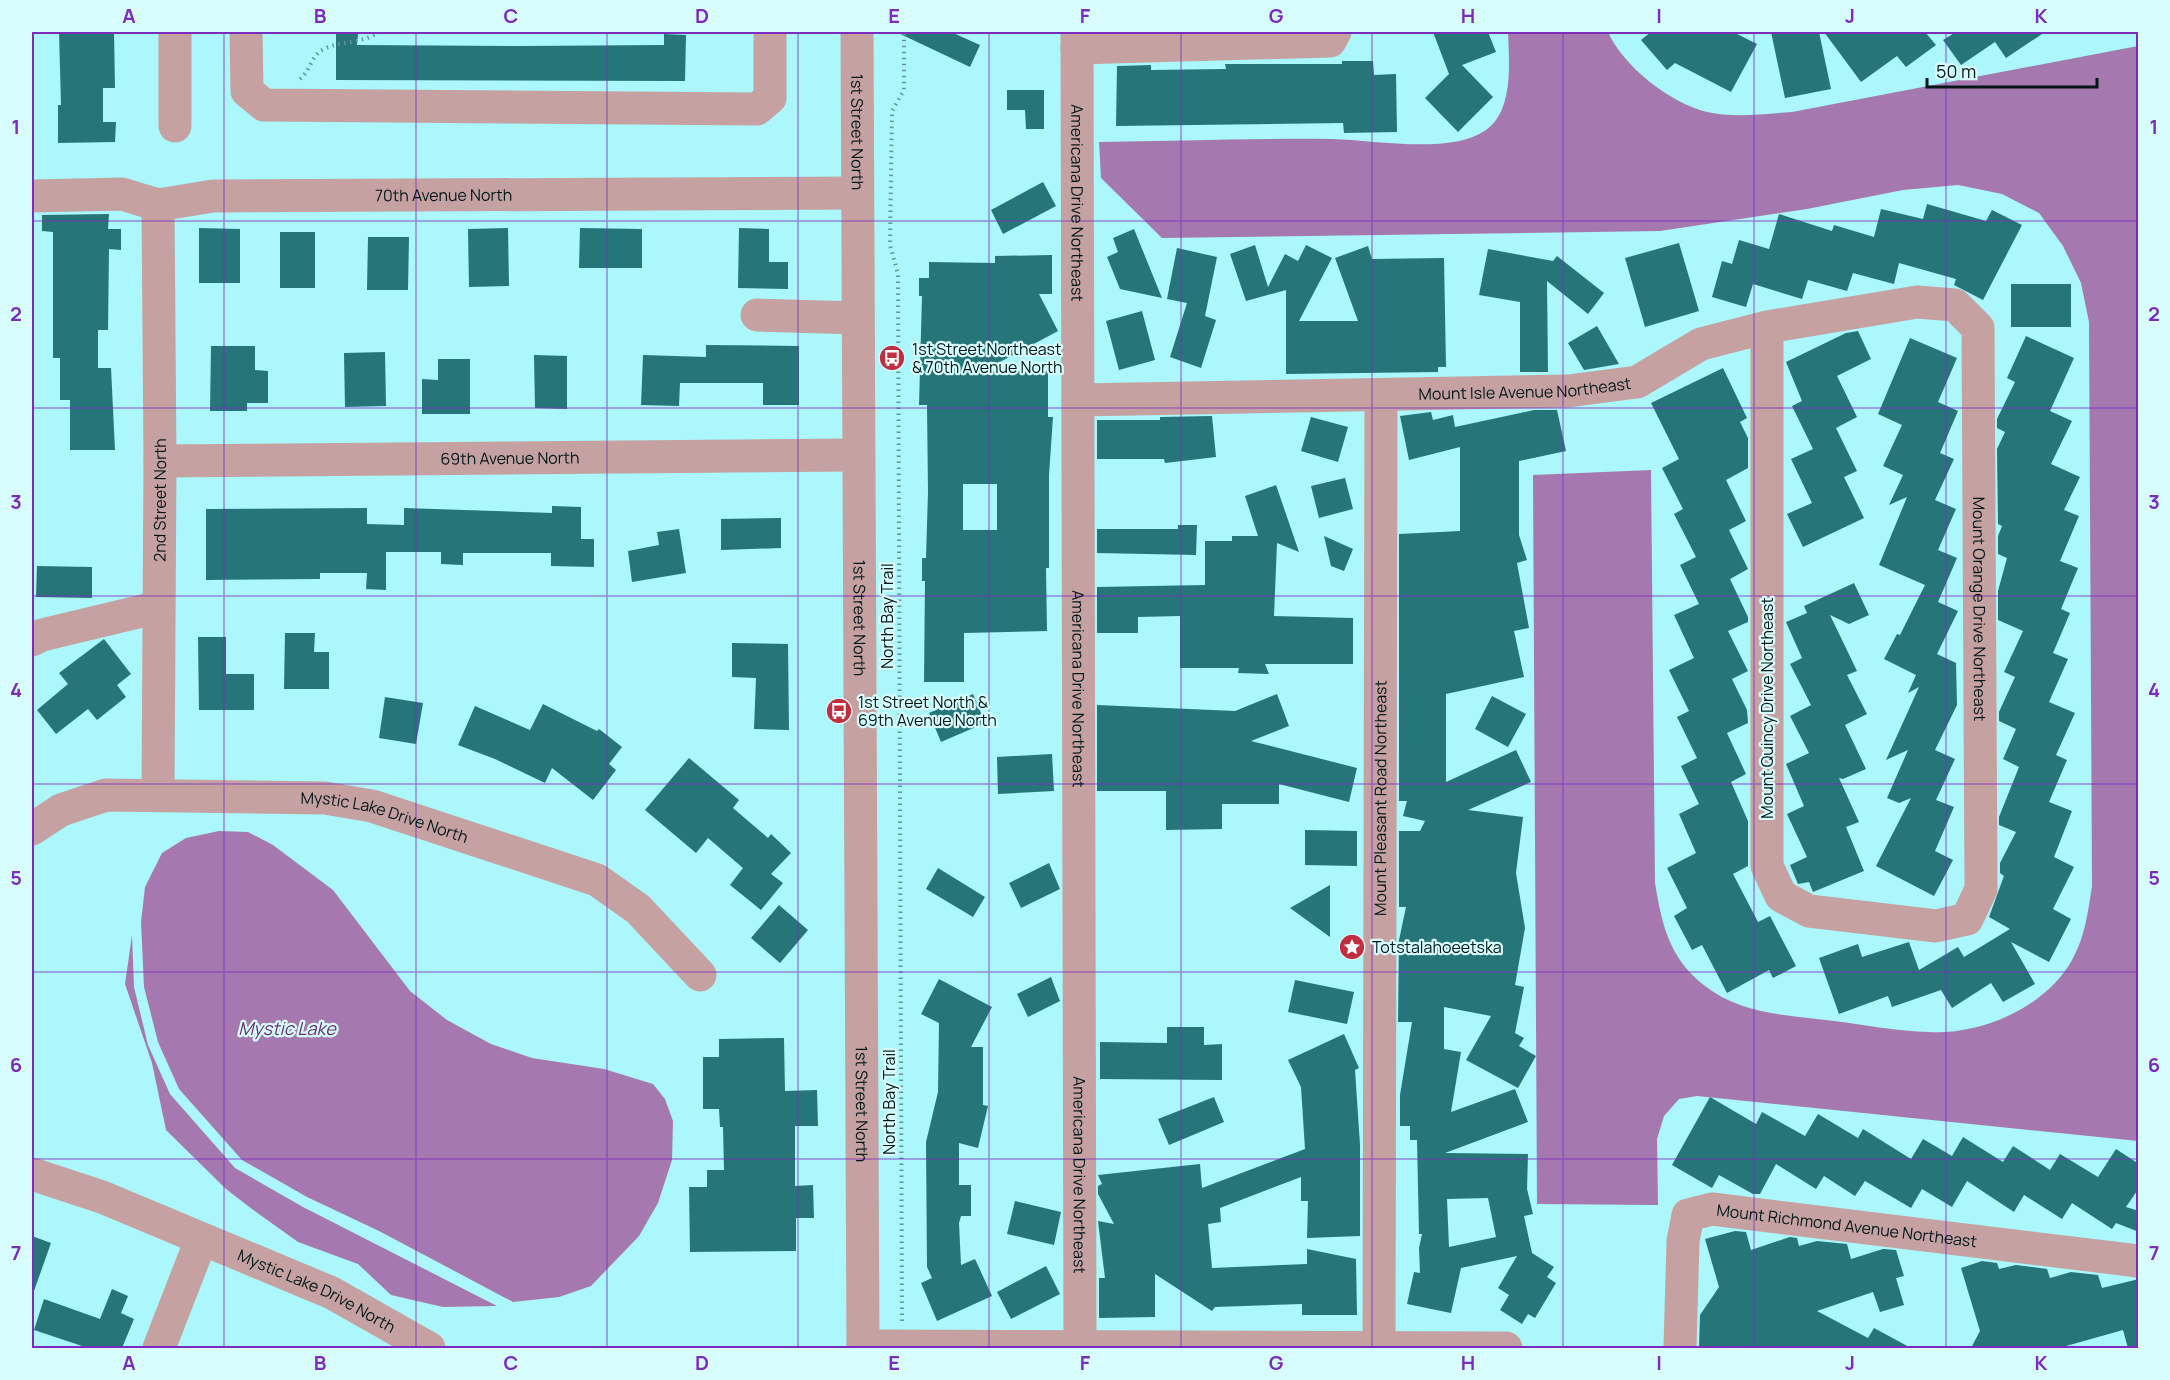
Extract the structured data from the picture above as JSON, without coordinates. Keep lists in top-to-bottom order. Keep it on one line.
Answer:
{"streets":{"street":["1st Street North","70th Avenue North","Americana Drive Northeast","Mount Isle Avenue Northeast","69th Avenue North","2nd Street North","Mount Orange Drive Northeast","Mount Quincy Drive Northeast","Mount Pleasant Road Northeast","Mystic Lake Drive North","Mount Richmond Avenue Northeast"],"path":["North Bay Trail"]},"crossings":[["1st Street North","70th Avenue North"],["1st Street North","69th Avenue North"],["70th Avenue North","2nd Street North"],["Americana Drive Northeast","Mount Isle Avenue Northeast"],["Mount Isle Avenue Northeast","Mount Orange Drive Northeast"],["Mount Isle Avenue Northeast","Mount Quincy Drive Northeast"],["Mount Isle Avenue Northeast","Mount Pleasant Road Northeast"],["69th Avenue North","2nd Street North"],["2nd Street North","Mystic Lake Drive North"],["Mount Orange Drive Northeast","Mount Quincy Drive Northeast"]],"water":["Mystic Lake"],"places":{"bus stop":["1st Street Northeast & 70th Avenue North","1st Street North & 69th Avenue North"],"place":["Totstalahoeetska"]},"scale_bar":"50 m","grid":{"columns":["A","B","C","D","E","F","G","H","I","J","K"],"rows":["1","2","3","4","5","6","7"]}}
